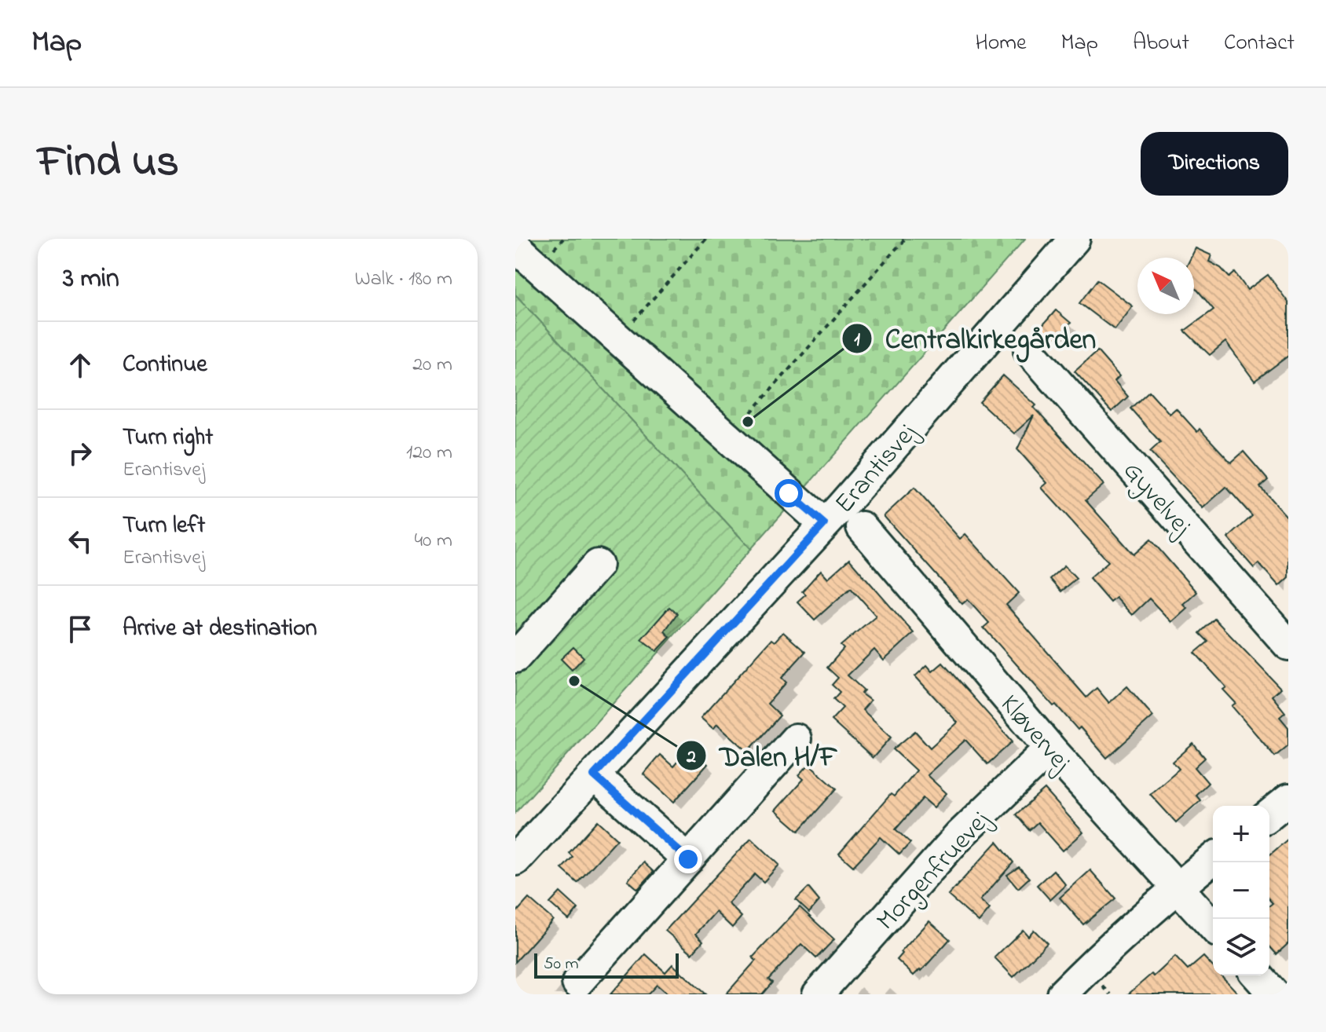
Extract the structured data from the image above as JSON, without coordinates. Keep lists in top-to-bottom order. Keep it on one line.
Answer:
{"streets":{"street":["Erantisvej","Gyvelvej","Kløvervej","Morgenfruevej"]},"crossings":[["Kløvervej","Morgenfruevej"]],"places":["Centralkirkegården","Dalen H/F"],"scale_bar":"50 m","north":"top left","page":{"header":"Map","nav":["Home","Map","About","Contact"],"title":"Find us","buttons":"Directions","heading":["3 min","Walk · 180 m"],"list":[["Continue","20 m"],["Turn right","Erantisvej","120 m"],["Turn left","Erantisvej","40 m"],"Arrive at destination"],"map_buttons":["+","−"],"scale":"50 m"}}
